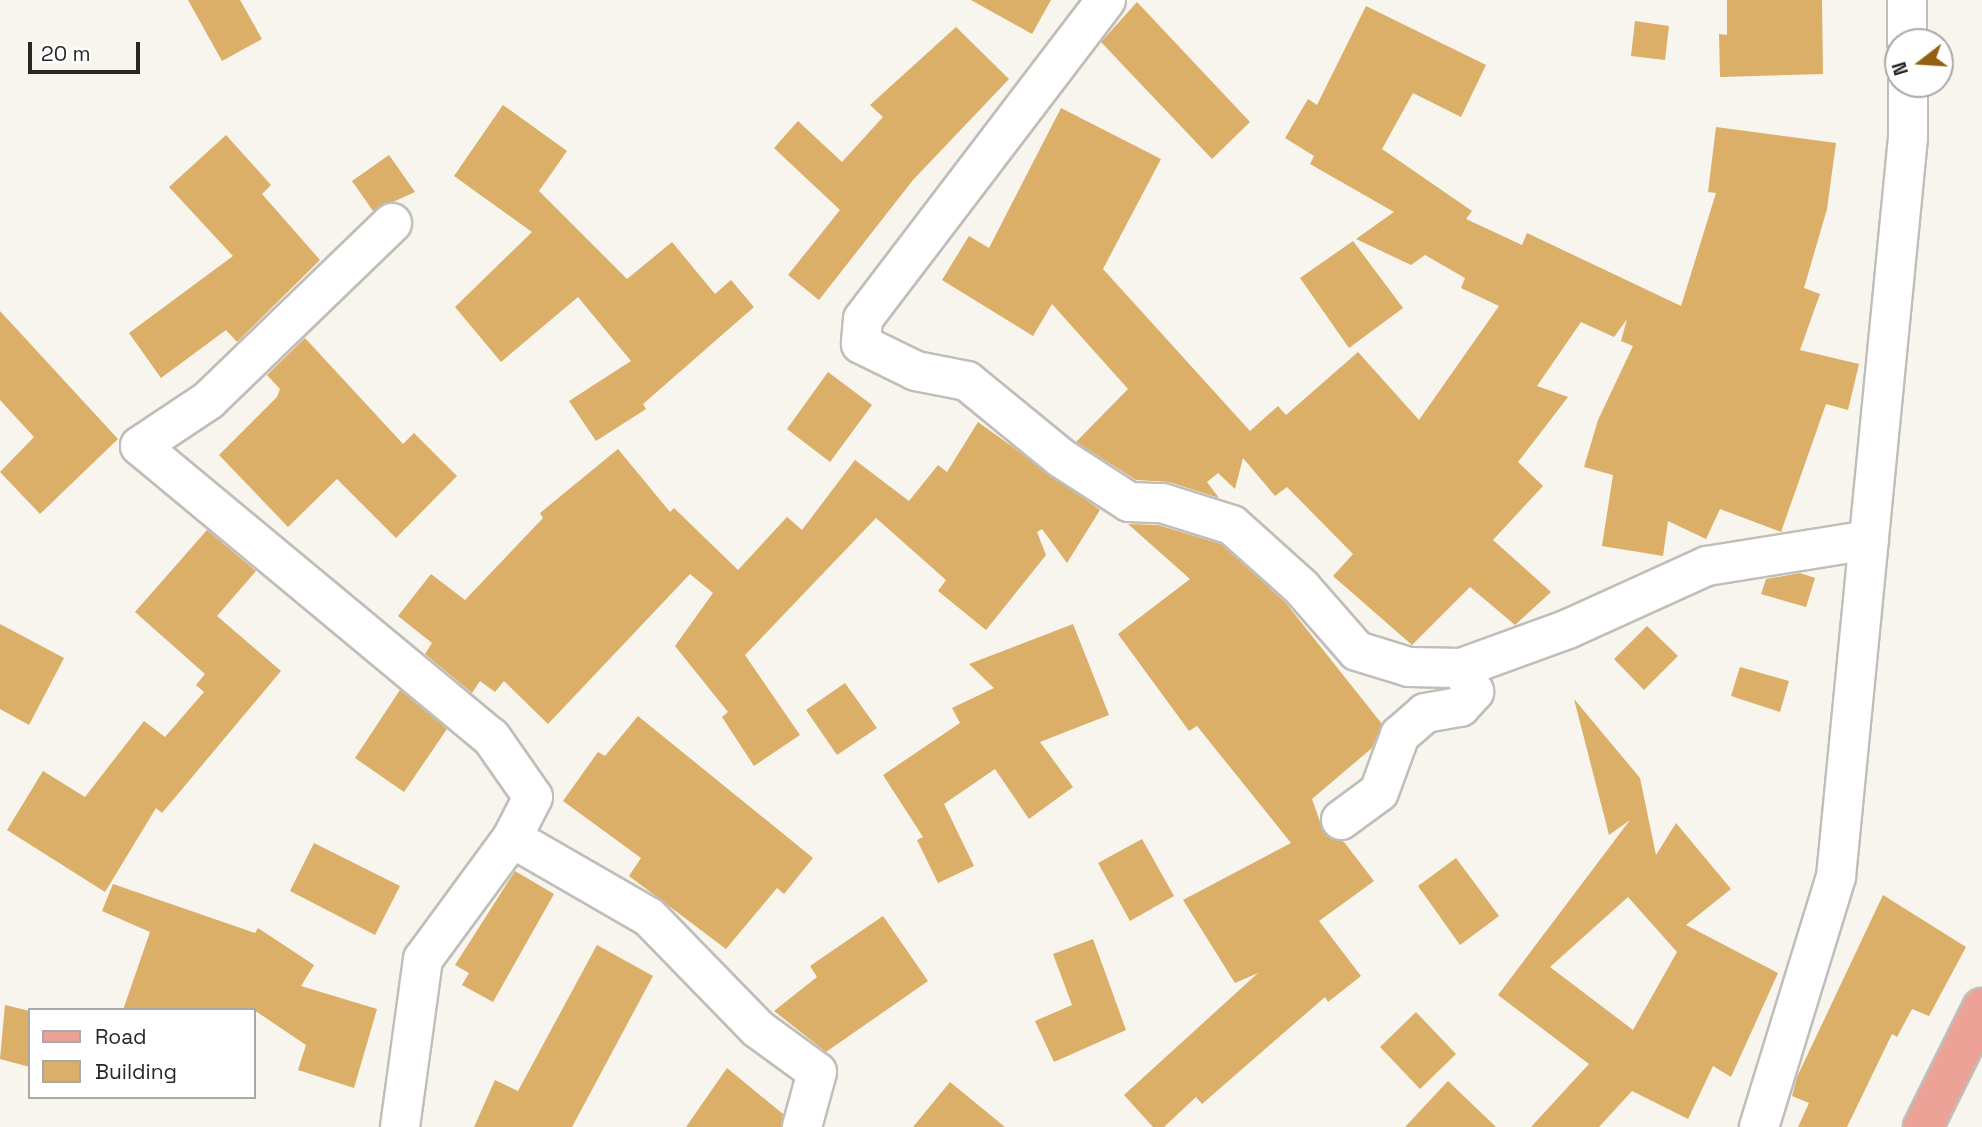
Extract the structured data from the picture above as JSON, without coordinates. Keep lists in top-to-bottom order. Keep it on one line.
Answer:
{"legend":["Road","Building"],"scale_bar":"20 m","north":"left"}
